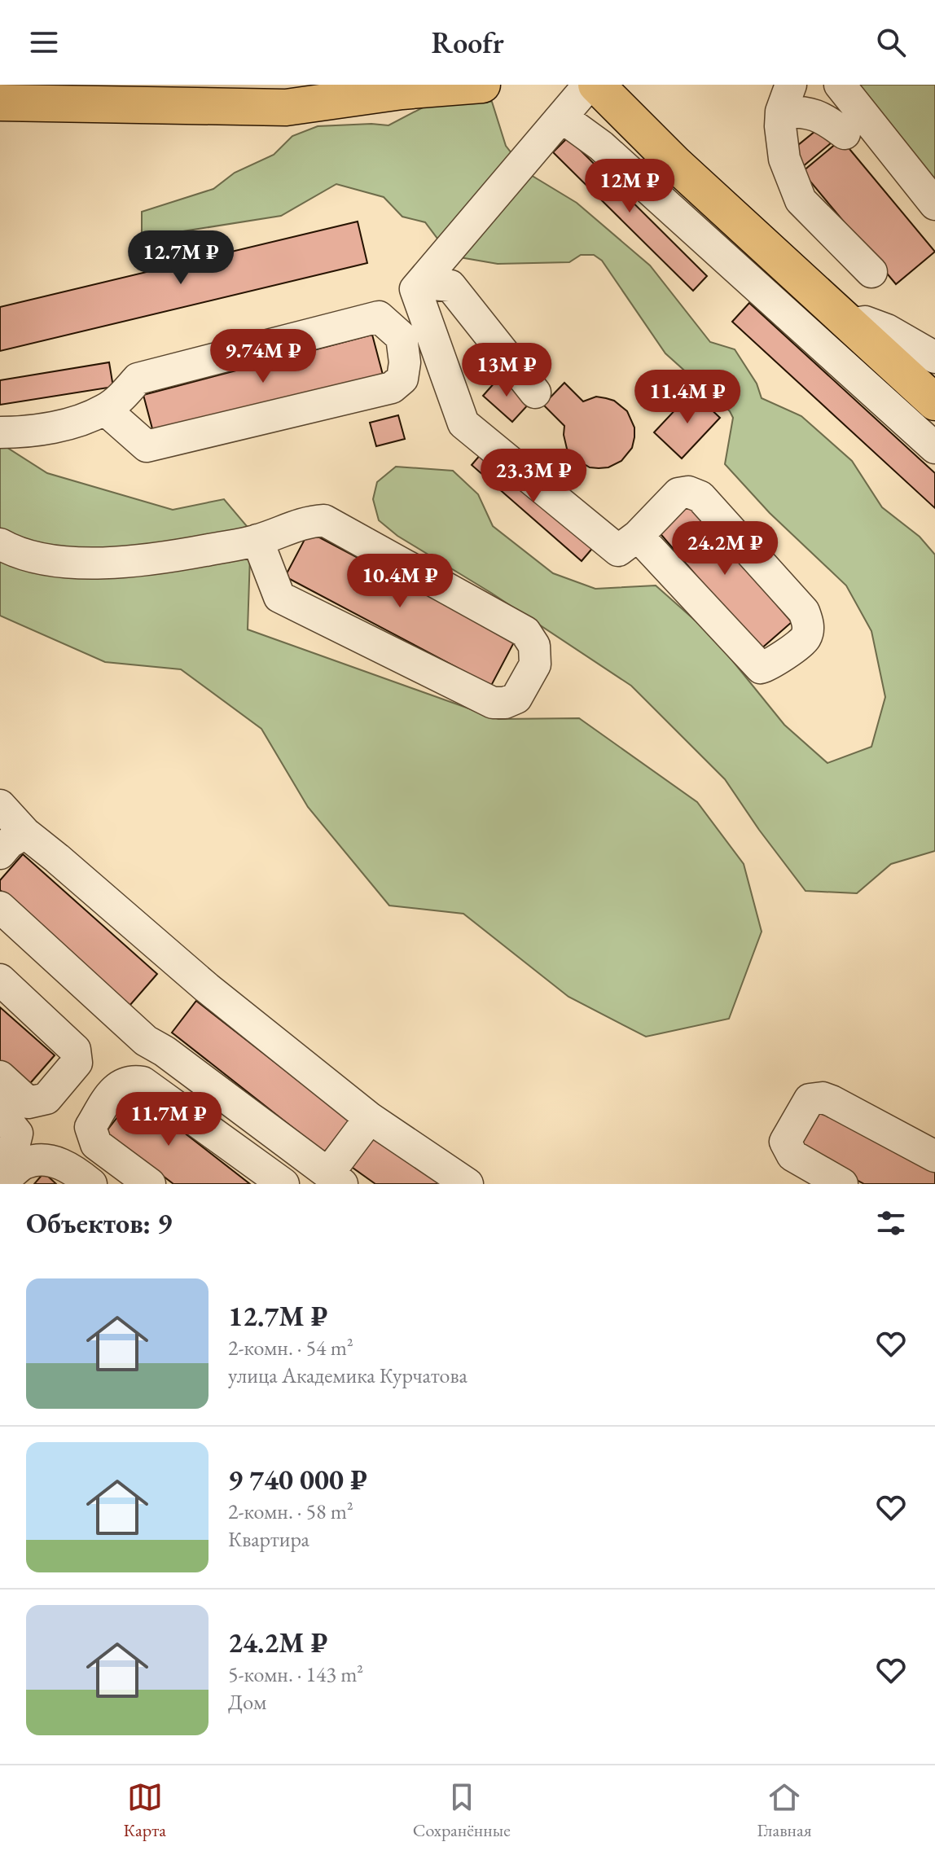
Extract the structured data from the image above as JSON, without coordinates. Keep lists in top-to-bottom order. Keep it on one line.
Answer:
{"page":{"header":"Roofr","price":["12M ₽","12.7M ₽","9.74M ₽","13M ₽","11.4M ₽","23.3M ₽","24.2M ₽","10.4M ₽","11.7M ₽"],"heading":"Объектов: 9","list":[{"name":"12.7M ₽","note":"2-комн. · 54 m² · улица Академика Курчатова"},{"name":"9 740 000 ₽","note":"2-комн. · 58 m² · Квартира"},{"name":"24.2M ₽","note":"5-комн. · 143 m² · Дом"}],"tabs":["Карта","Сохранённые","Главная"]}}
